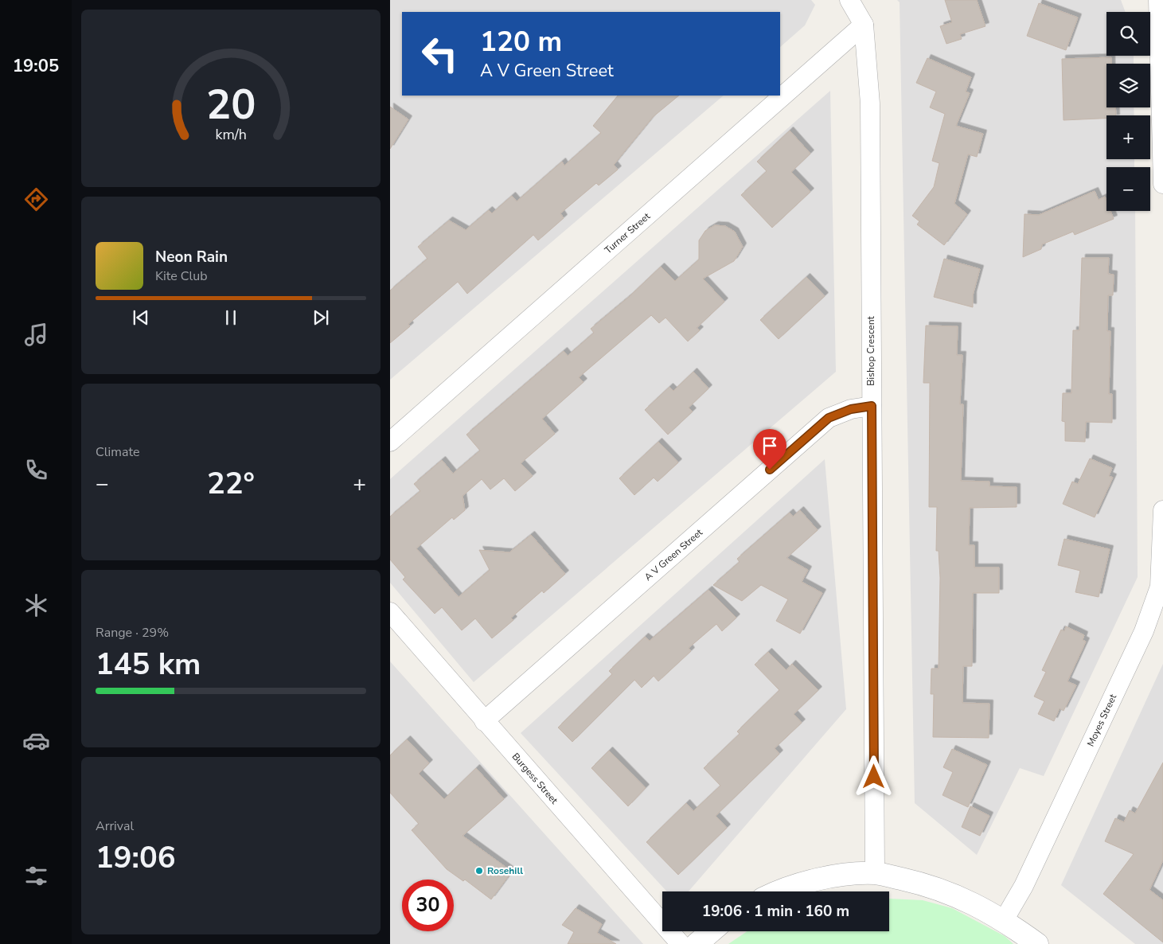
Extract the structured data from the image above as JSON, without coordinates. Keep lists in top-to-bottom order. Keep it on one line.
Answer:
{"streets":{"street":["Turner Street","Bishop Crescent","A V Green Street","Moyes Street","Burgess Street"]},"crossings":[["Turner Street","Bishop Crescent"],["Bishop Crescent","A V Green Street"],["A V Green Street","Burgess Street"]],"places":["Rosehill"],"page":{"tabs":"19:05","map_buttons":["+","−"],"turn":["120 m","A V Green Street"],"song":["Neon Rain","Kite Club"],"tile":["Climate",["Range · 29%","145 km"],["Arrival","19:06"]],"heat":["−","22°","+"],"limit":"30","trip":"19:06 · 1 min · 160 m","gauge":["20","km/h"]}}
